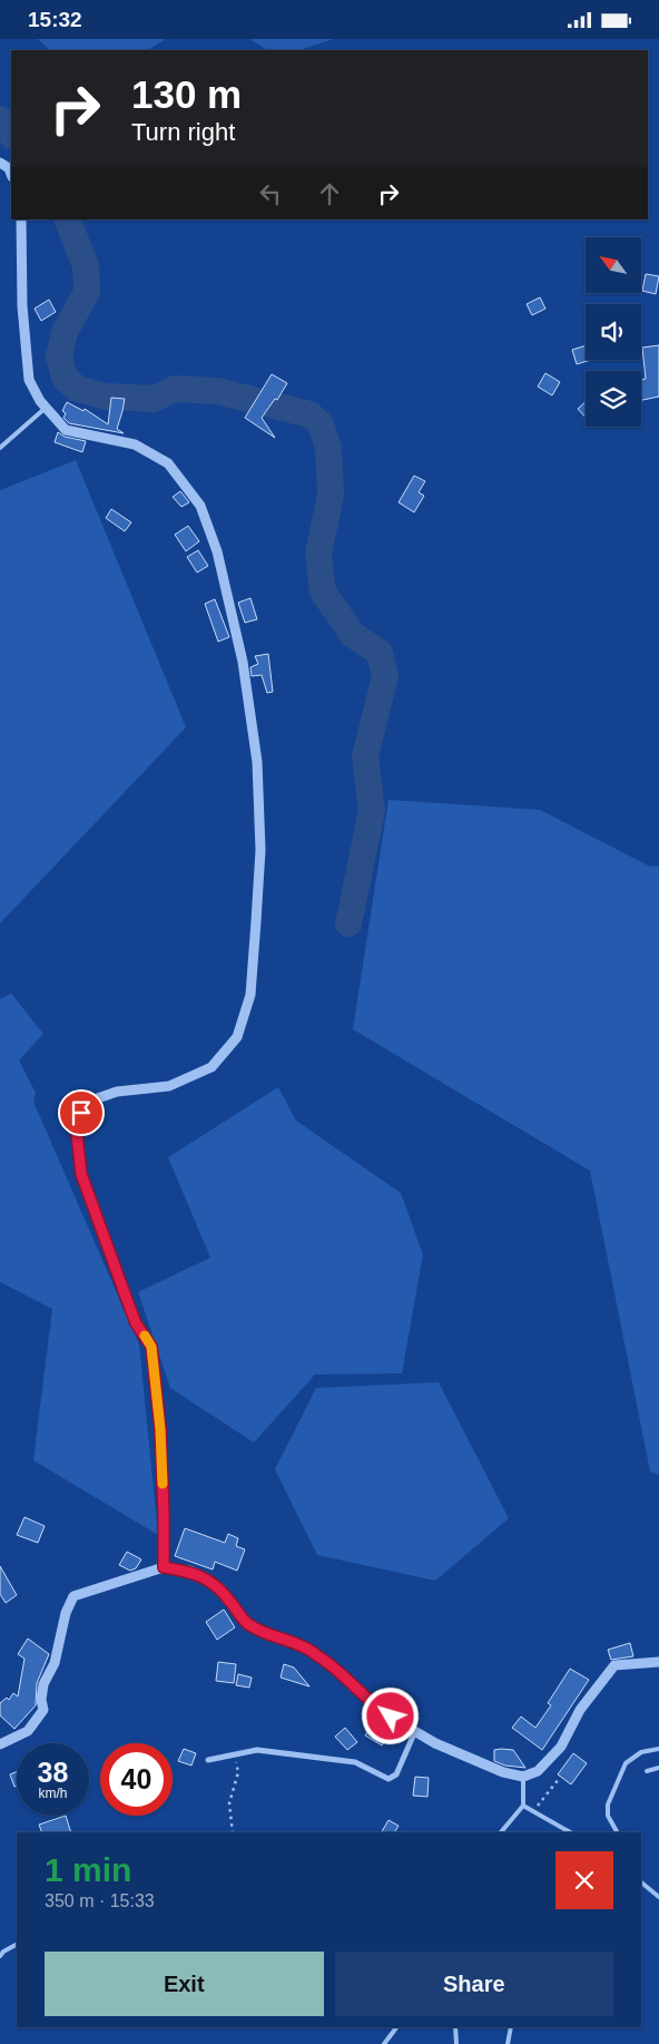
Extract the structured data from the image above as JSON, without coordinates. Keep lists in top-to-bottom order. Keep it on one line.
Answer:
{"north":"top left","page":{"status":"15:32","turn":["130 m","Turn right"],"speed":"38 km/h","limit":"40","heading":["1 min","350 m · 15:33"],"buttons":["Exit","Share"]}}
